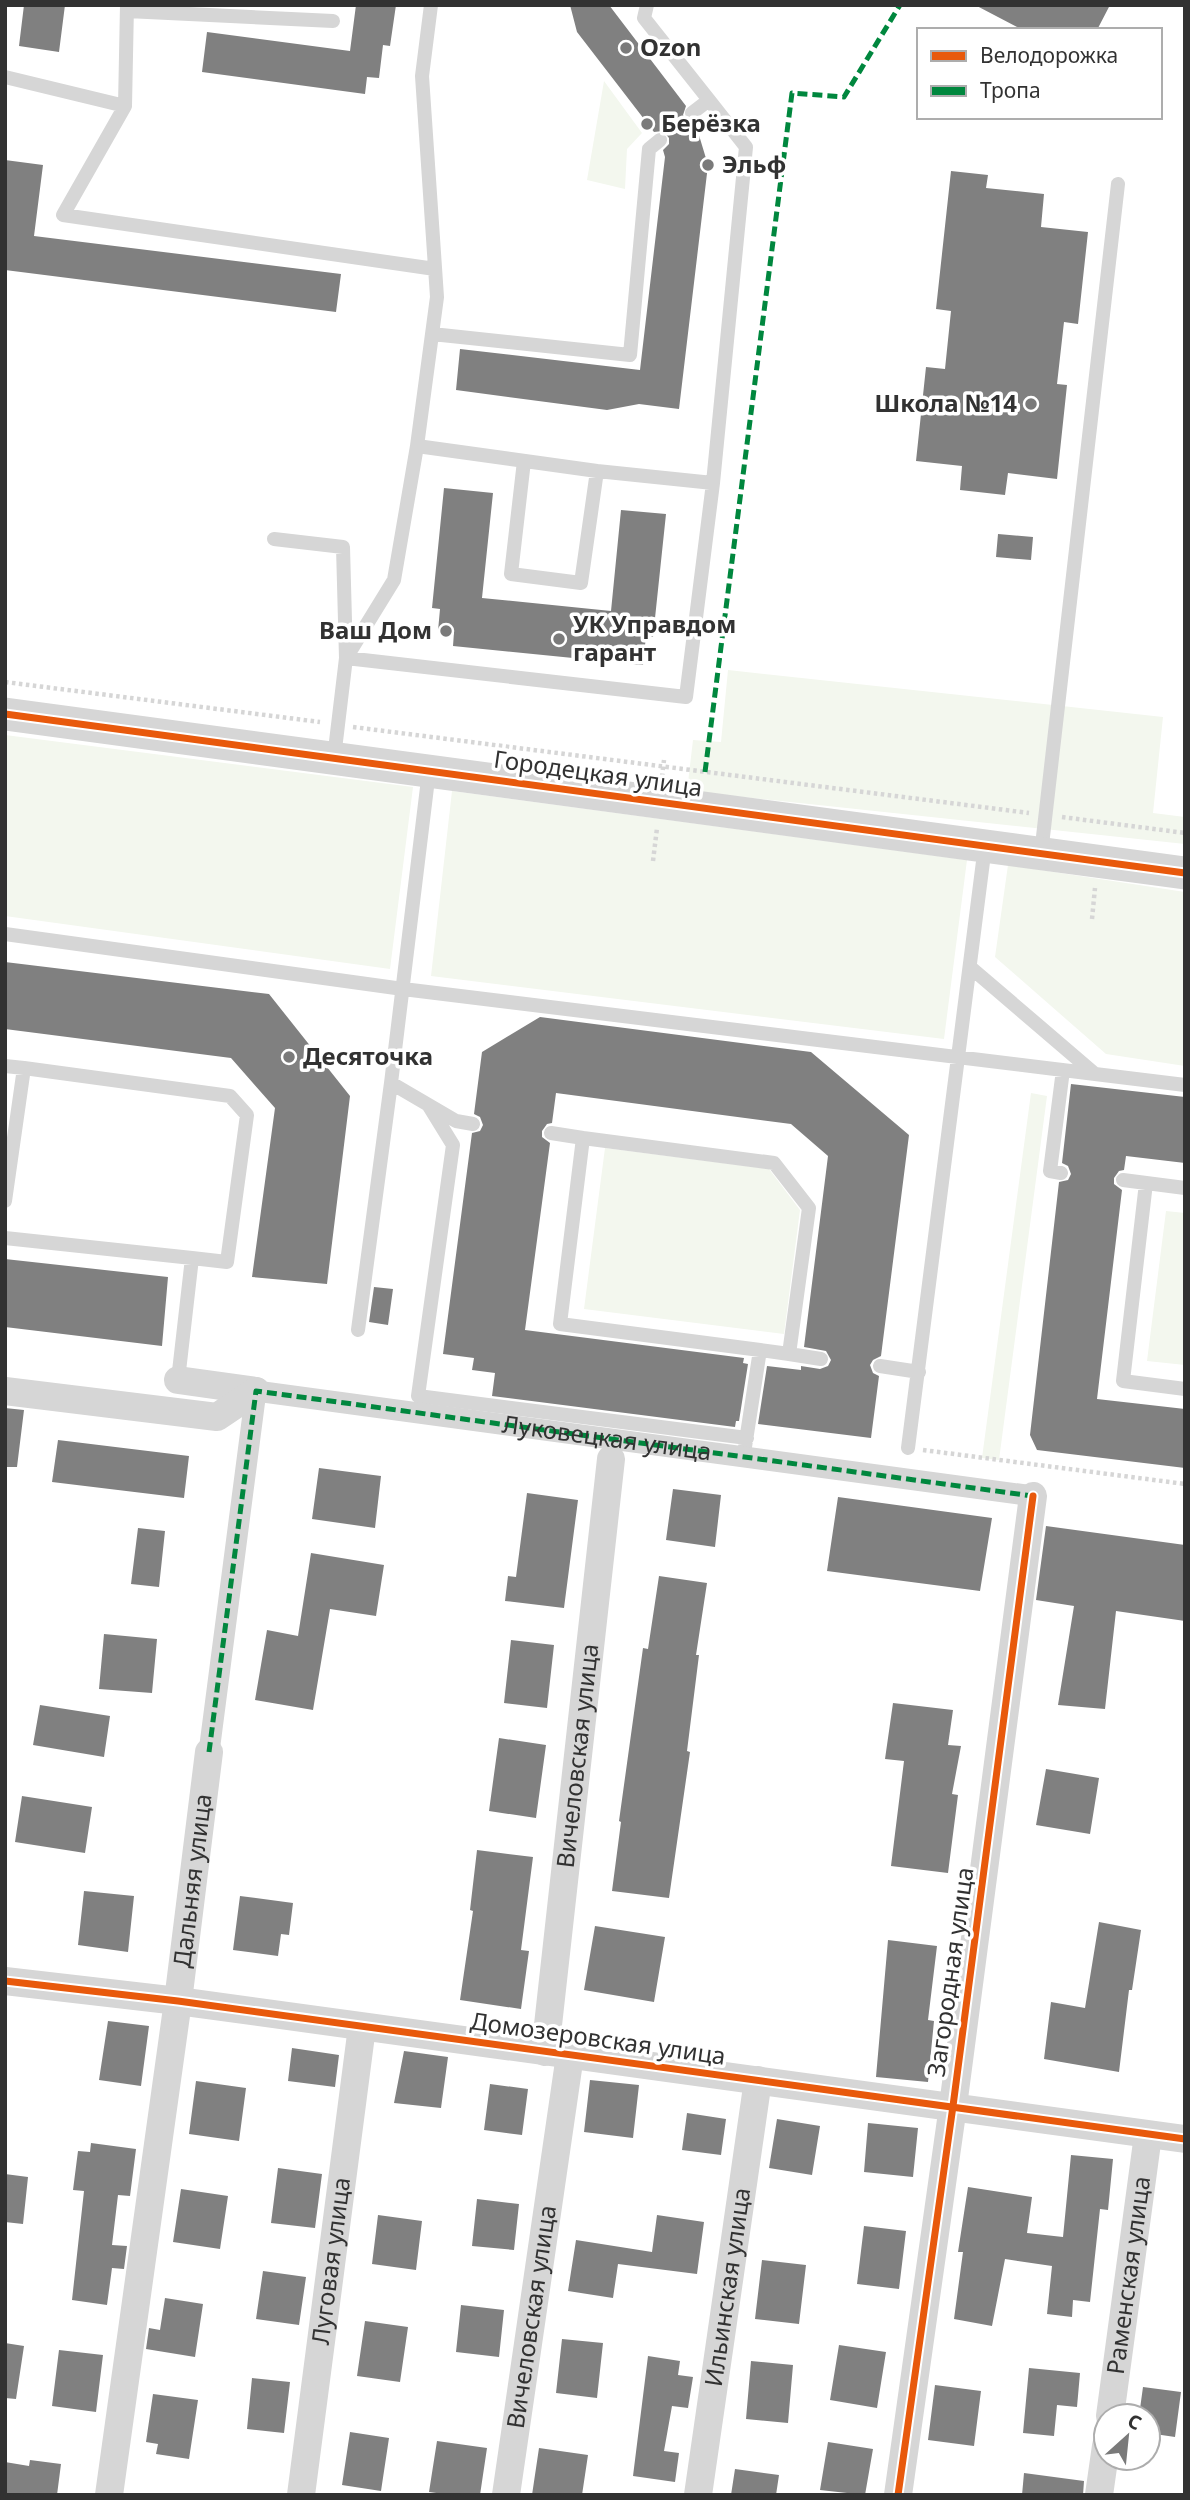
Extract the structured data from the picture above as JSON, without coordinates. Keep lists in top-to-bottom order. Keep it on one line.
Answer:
{"streets":{"street":["Городецкая улица","Луковецкая улица","Вичеловская улица","Дальняя улица","Загородная улица","Домозеровская улица","Луговая улица","Раменская улица","Ильинская улица"]},"crossings":[["Луковецкая улица","Дальняя улица"],["Луковецкая улица","Загородная улица"],["Вичеловская улица","Домозеровская улица"],["Дальняя улица","Домозеровская улица"],["Загородная улица","Домозеровская улица"],["Домозеровская улица","Луговая улица"],["Домозеровская улица","Раменская улица"],["Домозеровская улица","Ильинская улица"]],"places":["Ozon","Берёзка","Эльф","Школа №14","Ваш Дом","УК Управдом гарант","Десяточка"],"legend":["Велодорожка","Тропа"],"north":"top right"}
